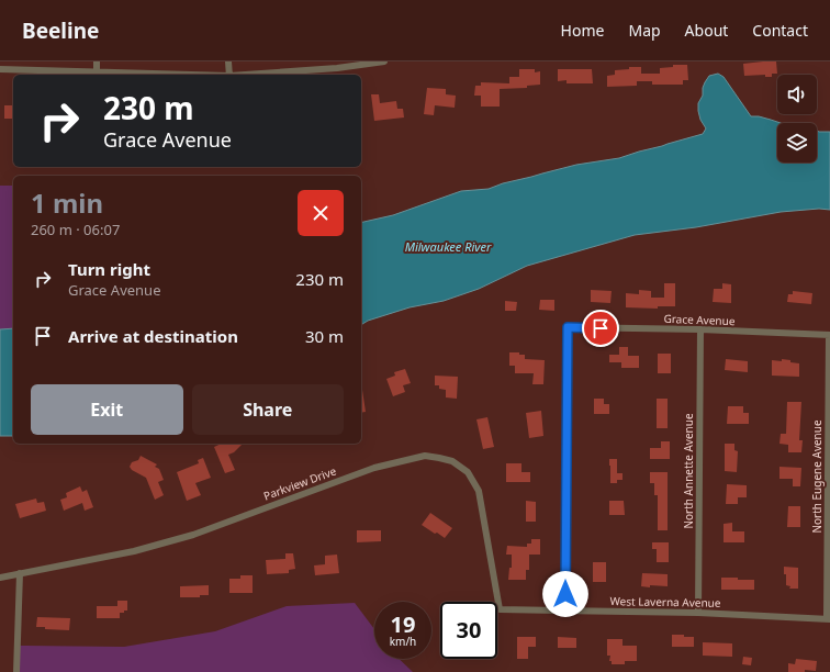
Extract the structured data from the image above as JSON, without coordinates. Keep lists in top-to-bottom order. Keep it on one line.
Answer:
{"streets":{"street":["Grace Avenue","North Annette Avenue","North Eugene Avenue","Parkview Drive","West Laverna Avenue"]},"crossings":[["Grace Avenue","North Annette Avenue"],["Grace Avenue","North Eugene Avenue"],["Grace Avenue","West Laverna Avenue"],["North Annette Avenue","West Laverna Avenue"],["North Eugene Avenue","West Laverna Avenue"],["Parkview Drive","West Laverna Avenue"]],"water":["Milwaukee River"],"page":{"header":"Beeline","nav":["Home","Map","About","Contact"],"turn":["230 m","Grace Avenue"],"heading":["1 min","260 m · 06:07"],"list":[{"name":"Turn right","note":"Grace Avenue","value":"230 m"},{"name":"Arrive at destination","value":"30 m"}],"buttons":["Exit","Share"],"speed":"19 km/h","limit":"30"}}
